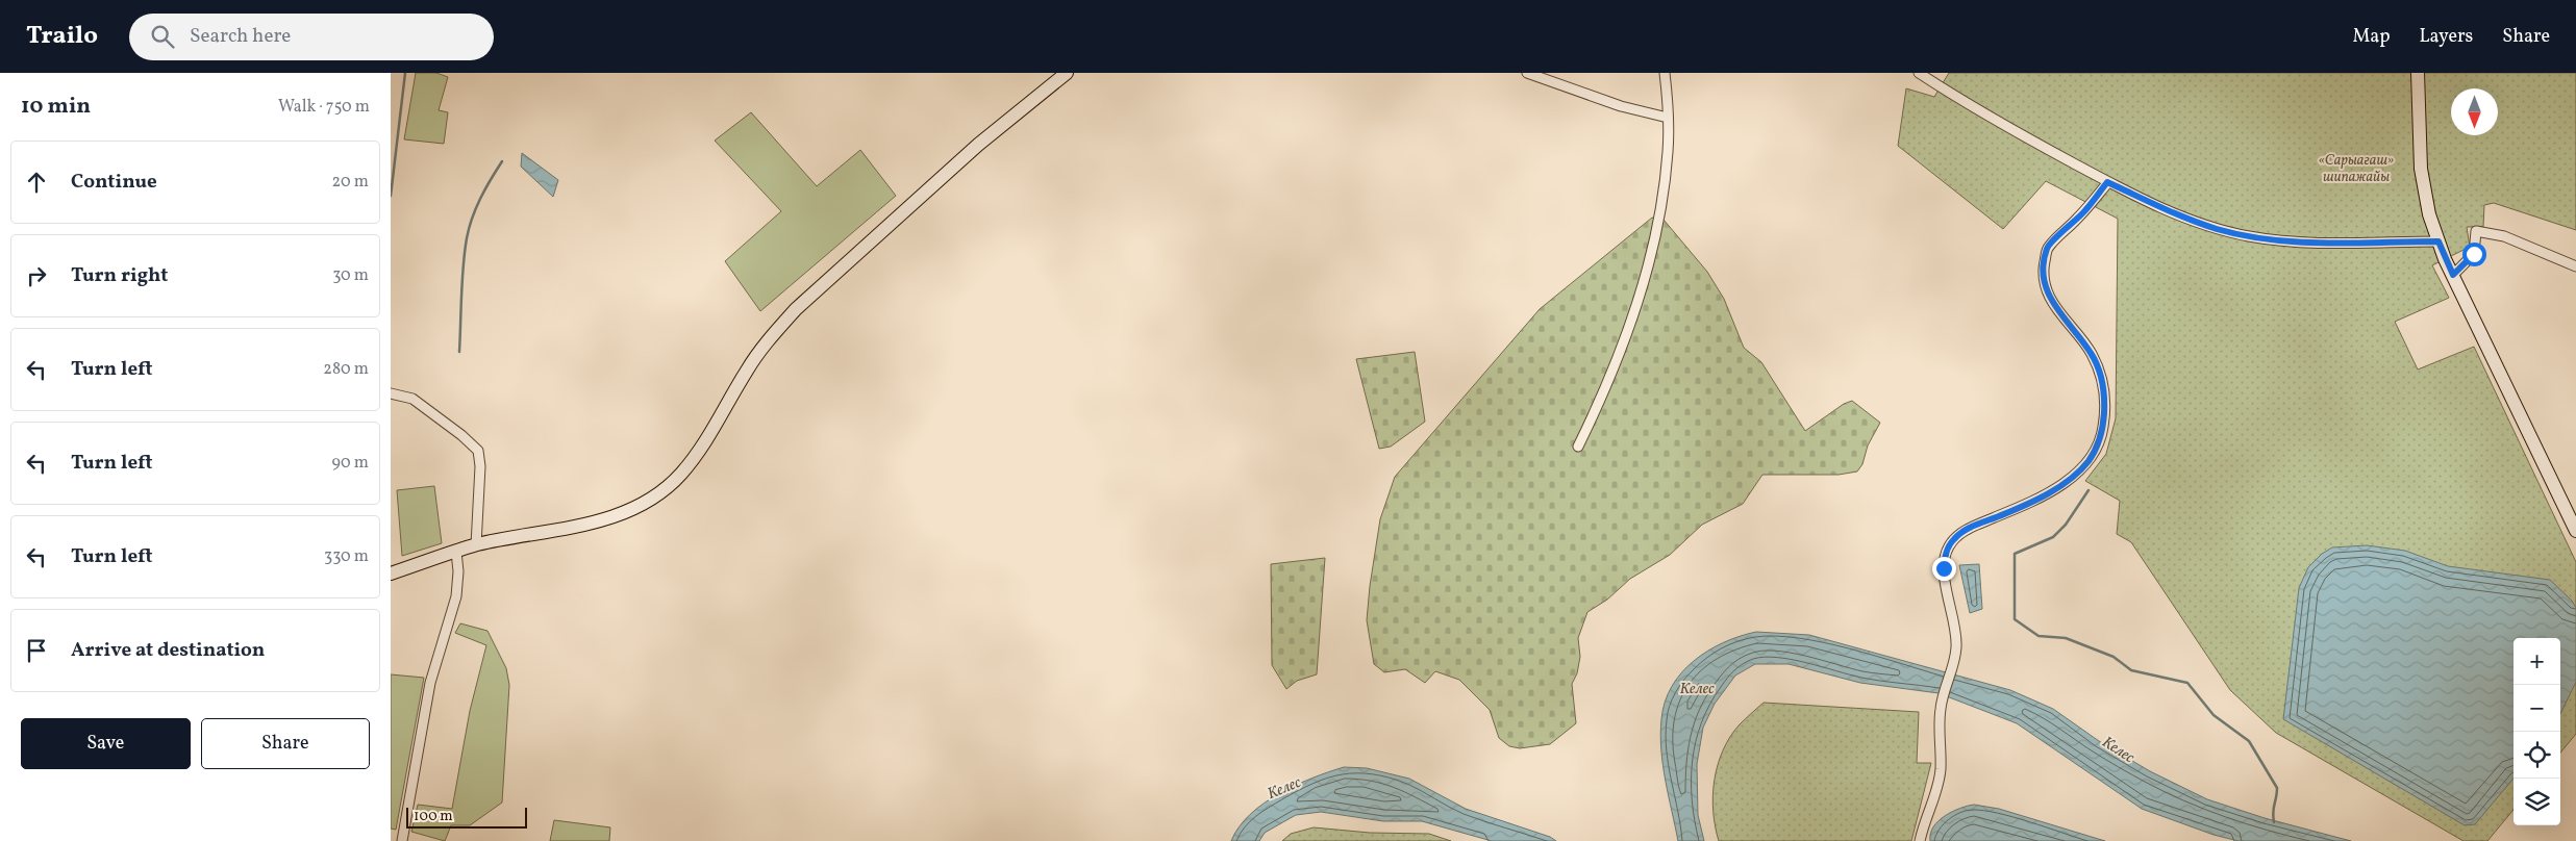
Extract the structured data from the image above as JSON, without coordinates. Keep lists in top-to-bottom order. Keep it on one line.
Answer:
{"water":["Келес"],"parks":["«Сарыағаш» шипажайы"],"scale_bar":"100 m","north":"bottom","page":{"header":"Trailo","search":"Search here","nav":["Map","Layers","Share"],"heading":["10 min","Walk · 750 m"],"list":[["Continue","20 m"],["Turn right","30 m"],["Turn left","280 m"],["Turn left","90 m"],["Turn left","330 m"],"Arrive at destination"],"map_buttons":["+","−"],"buttons":["Save","Share"],"scale":"100 m"}}
